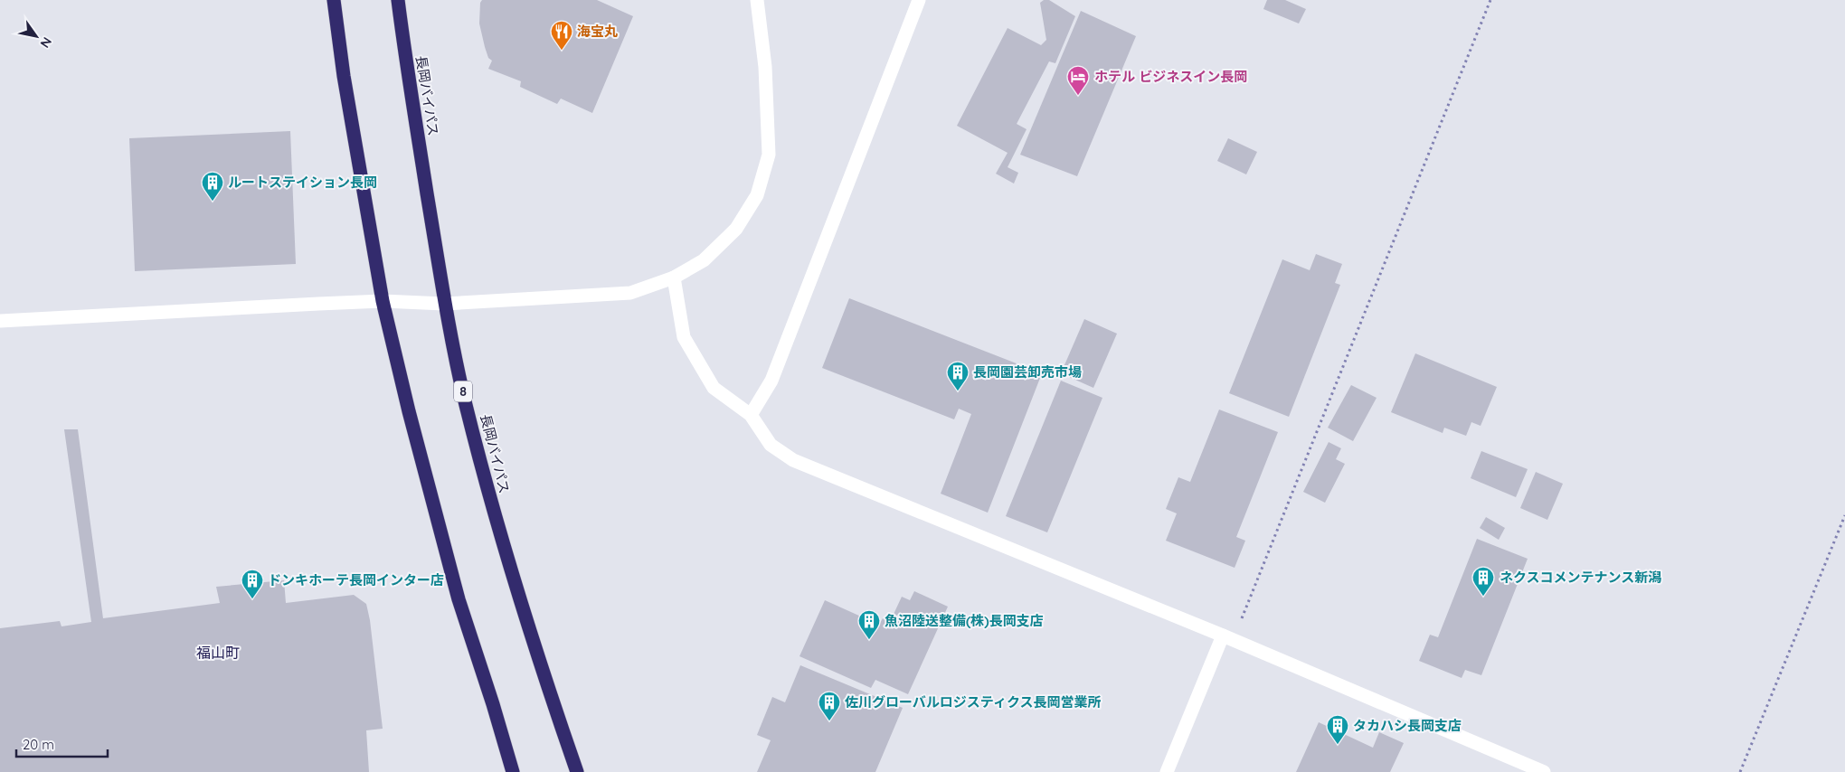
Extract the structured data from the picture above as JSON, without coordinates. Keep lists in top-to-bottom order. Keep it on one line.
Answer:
{"streets":{"highway":["長岡バイパス","8"]},"districts":["福山町"],"places":{"restaurant":["海宝丸"],"hotel":["ホテル ビジネスイン長岡"],"building":["ルートステイション長岡","長岡園芸卸売市場","ネクスコメンテナンス新潟","ドンキホーテ長岡インター店","魚沼陸送整備(株)長岡支店","佐川グローバルロジスティクス長岡営業所","タカハシ長岡支店"]},"scale_bar":"20 m","north":"bottom right"}
